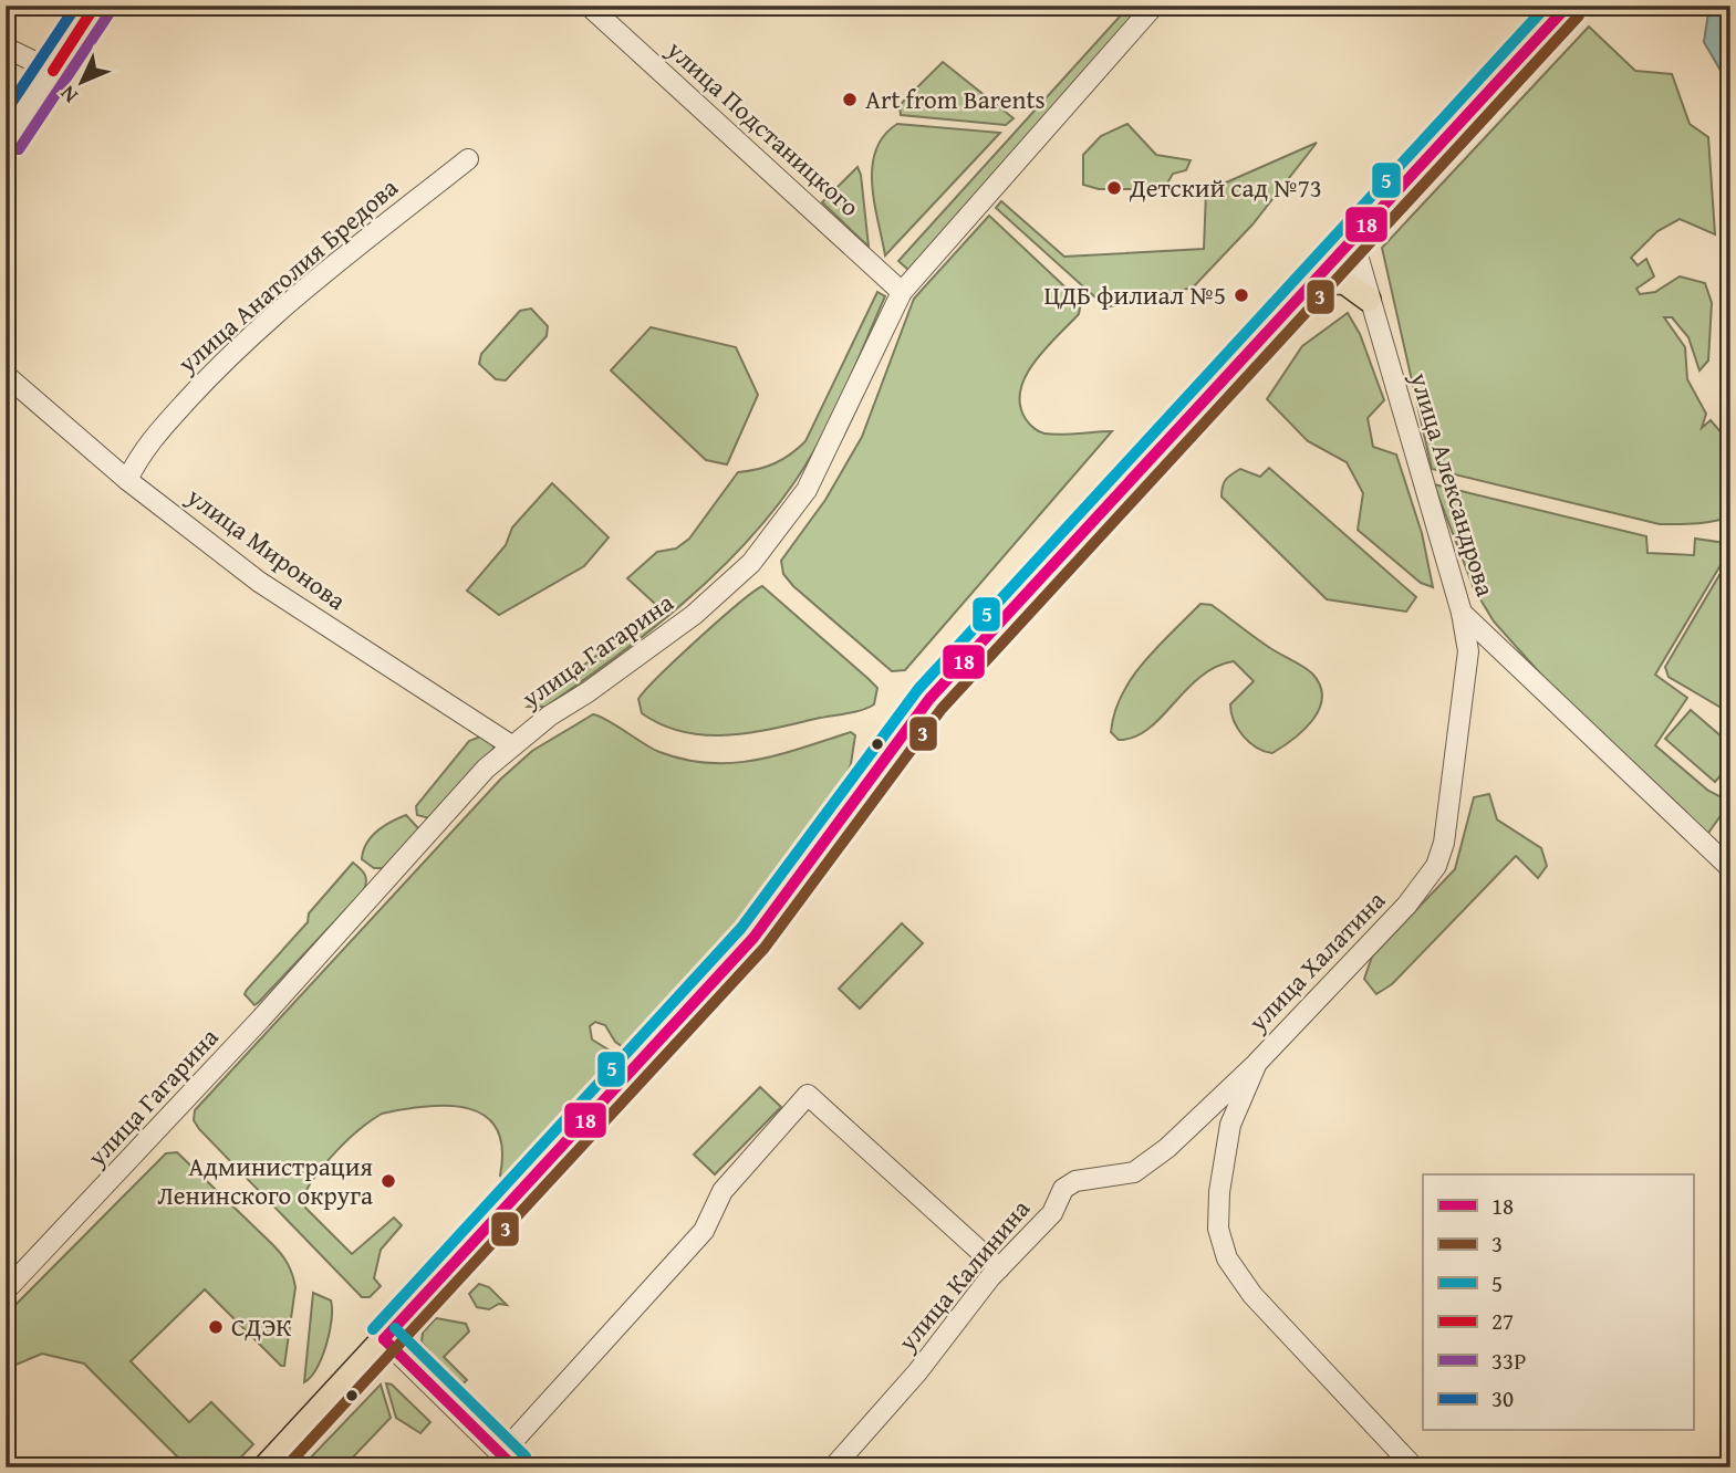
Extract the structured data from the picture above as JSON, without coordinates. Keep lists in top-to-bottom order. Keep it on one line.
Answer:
{"streets":{"street":["улица Подстаницкого","улица Анатолия Бредова","улица Александрова","улица Миронова","улица Гагарина","улица Халатина","улица Калинина"]},"crossings":[["улица Подстаницкого","улица Гагарина"],["улица Анатолия Бредова","улица Миронова"],["улица Александрова","улица Халатина"],["улица Миронова","улица Гагарина"],["улица Халатина","улица Калинина"]],"places":["Art from Barents","Детский сад №73","ЦДБ филиал №5","Администрация Ленинского округа","СДЭК"],"lines":["transit line 18","transit line 5","transit line 27","transit line 30","transit line 33Р","transit line 3"],"legend":["18","3","5","27","33Р","30"],"north":"bottom left"}
